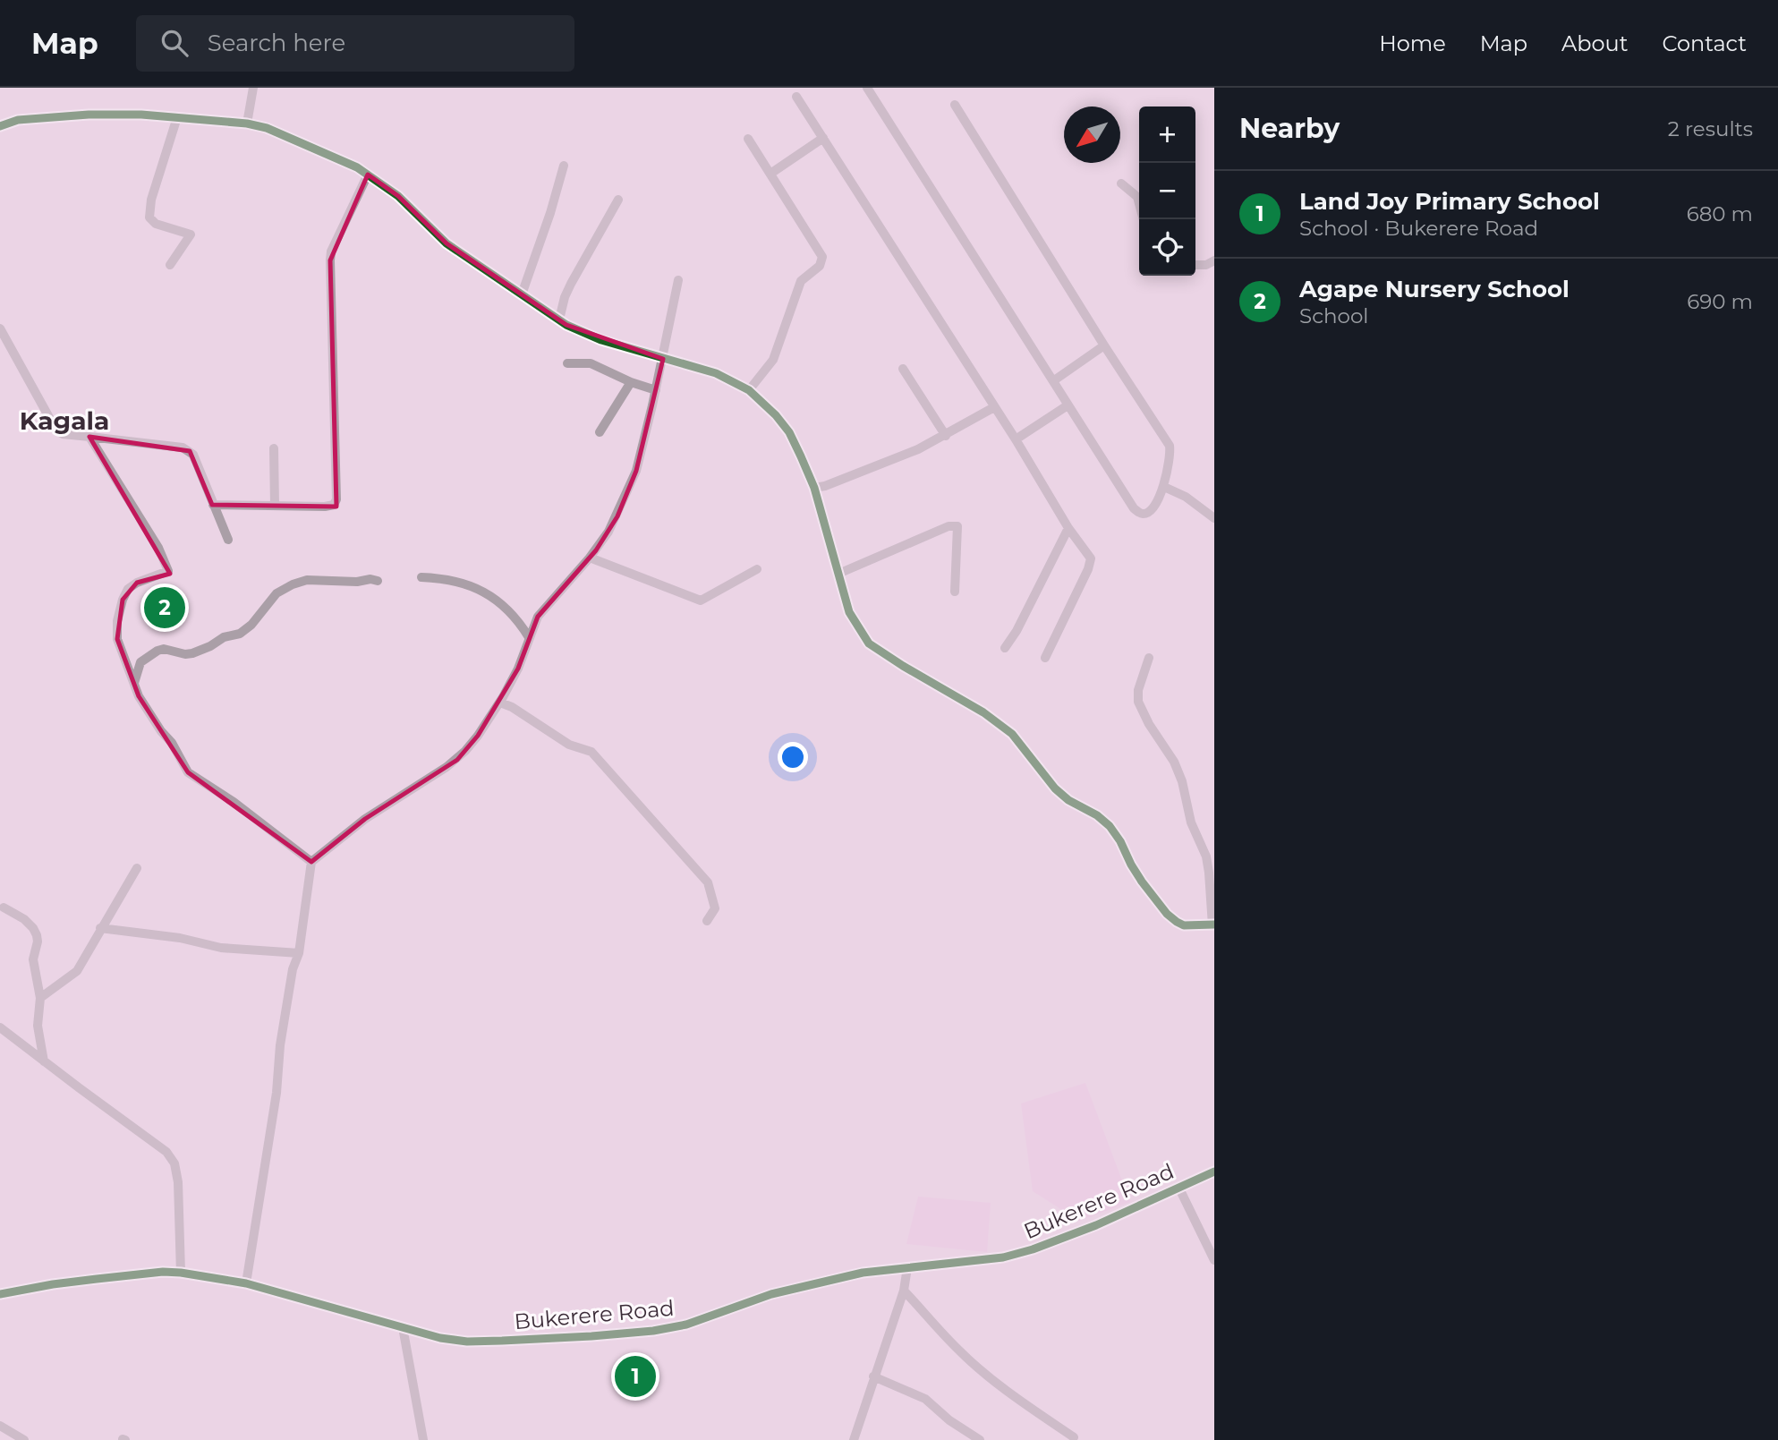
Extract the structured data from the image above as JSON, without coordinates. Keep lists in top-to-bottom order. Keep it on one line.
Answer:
{"streets":{"street":["Bukerere Road"]},"districts":["Kagala"],"north":"bottom left","page":{"header":"Map","search":"Search here","nav":["Home","Map","About","Contact"],"heading":["Nearby","2 results"],"map_buttons":["+","−"],"list":[{"mark":"1","name":"Land Joy Primary School","note":"School · Bukerere Road","value":"680 m"},{"mark":"2","name":"Agape Nursery School","note":"School","value":"690 m"}],"pins":["2","1"]}}
